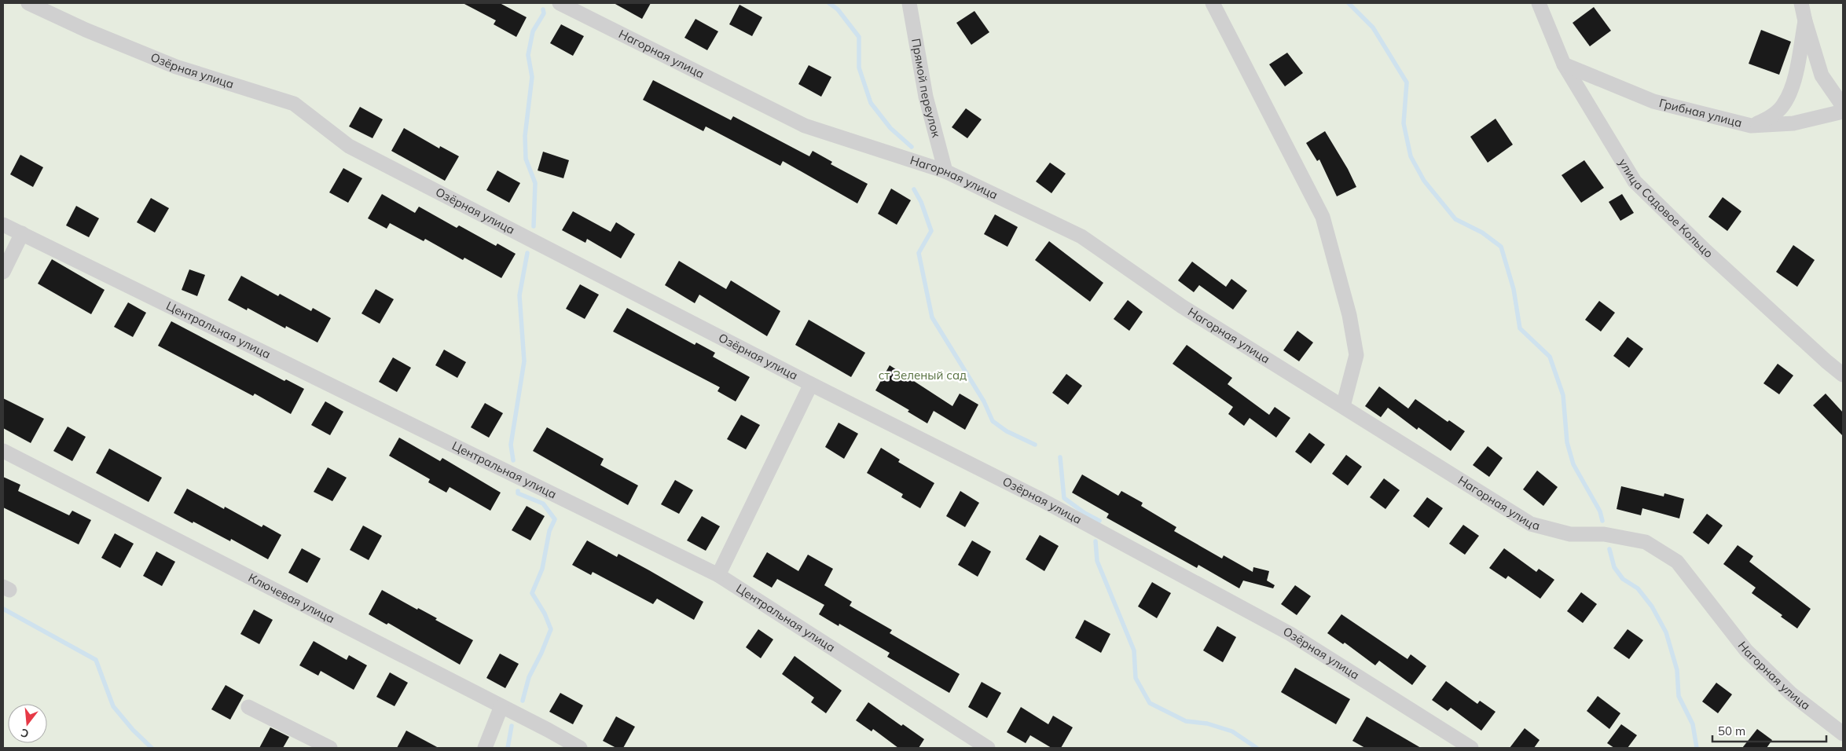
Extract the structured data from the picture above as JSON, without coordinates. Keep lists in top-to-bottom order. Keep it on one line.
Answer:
{"streets":{"street":["Нагорная улица","Озёрная улица","Прямой переулок","Грибная улица","улица Садовое Кольцо","Центральная улица","Ключевая улица"]},"crossings":[["Нагорная улица","Прямой переулок"],["Грибная улица","улица Садовое Кольцо"]],"parks":["ст Зеленый сад"],"scale_bar":"50 m","north":"bottom"}
